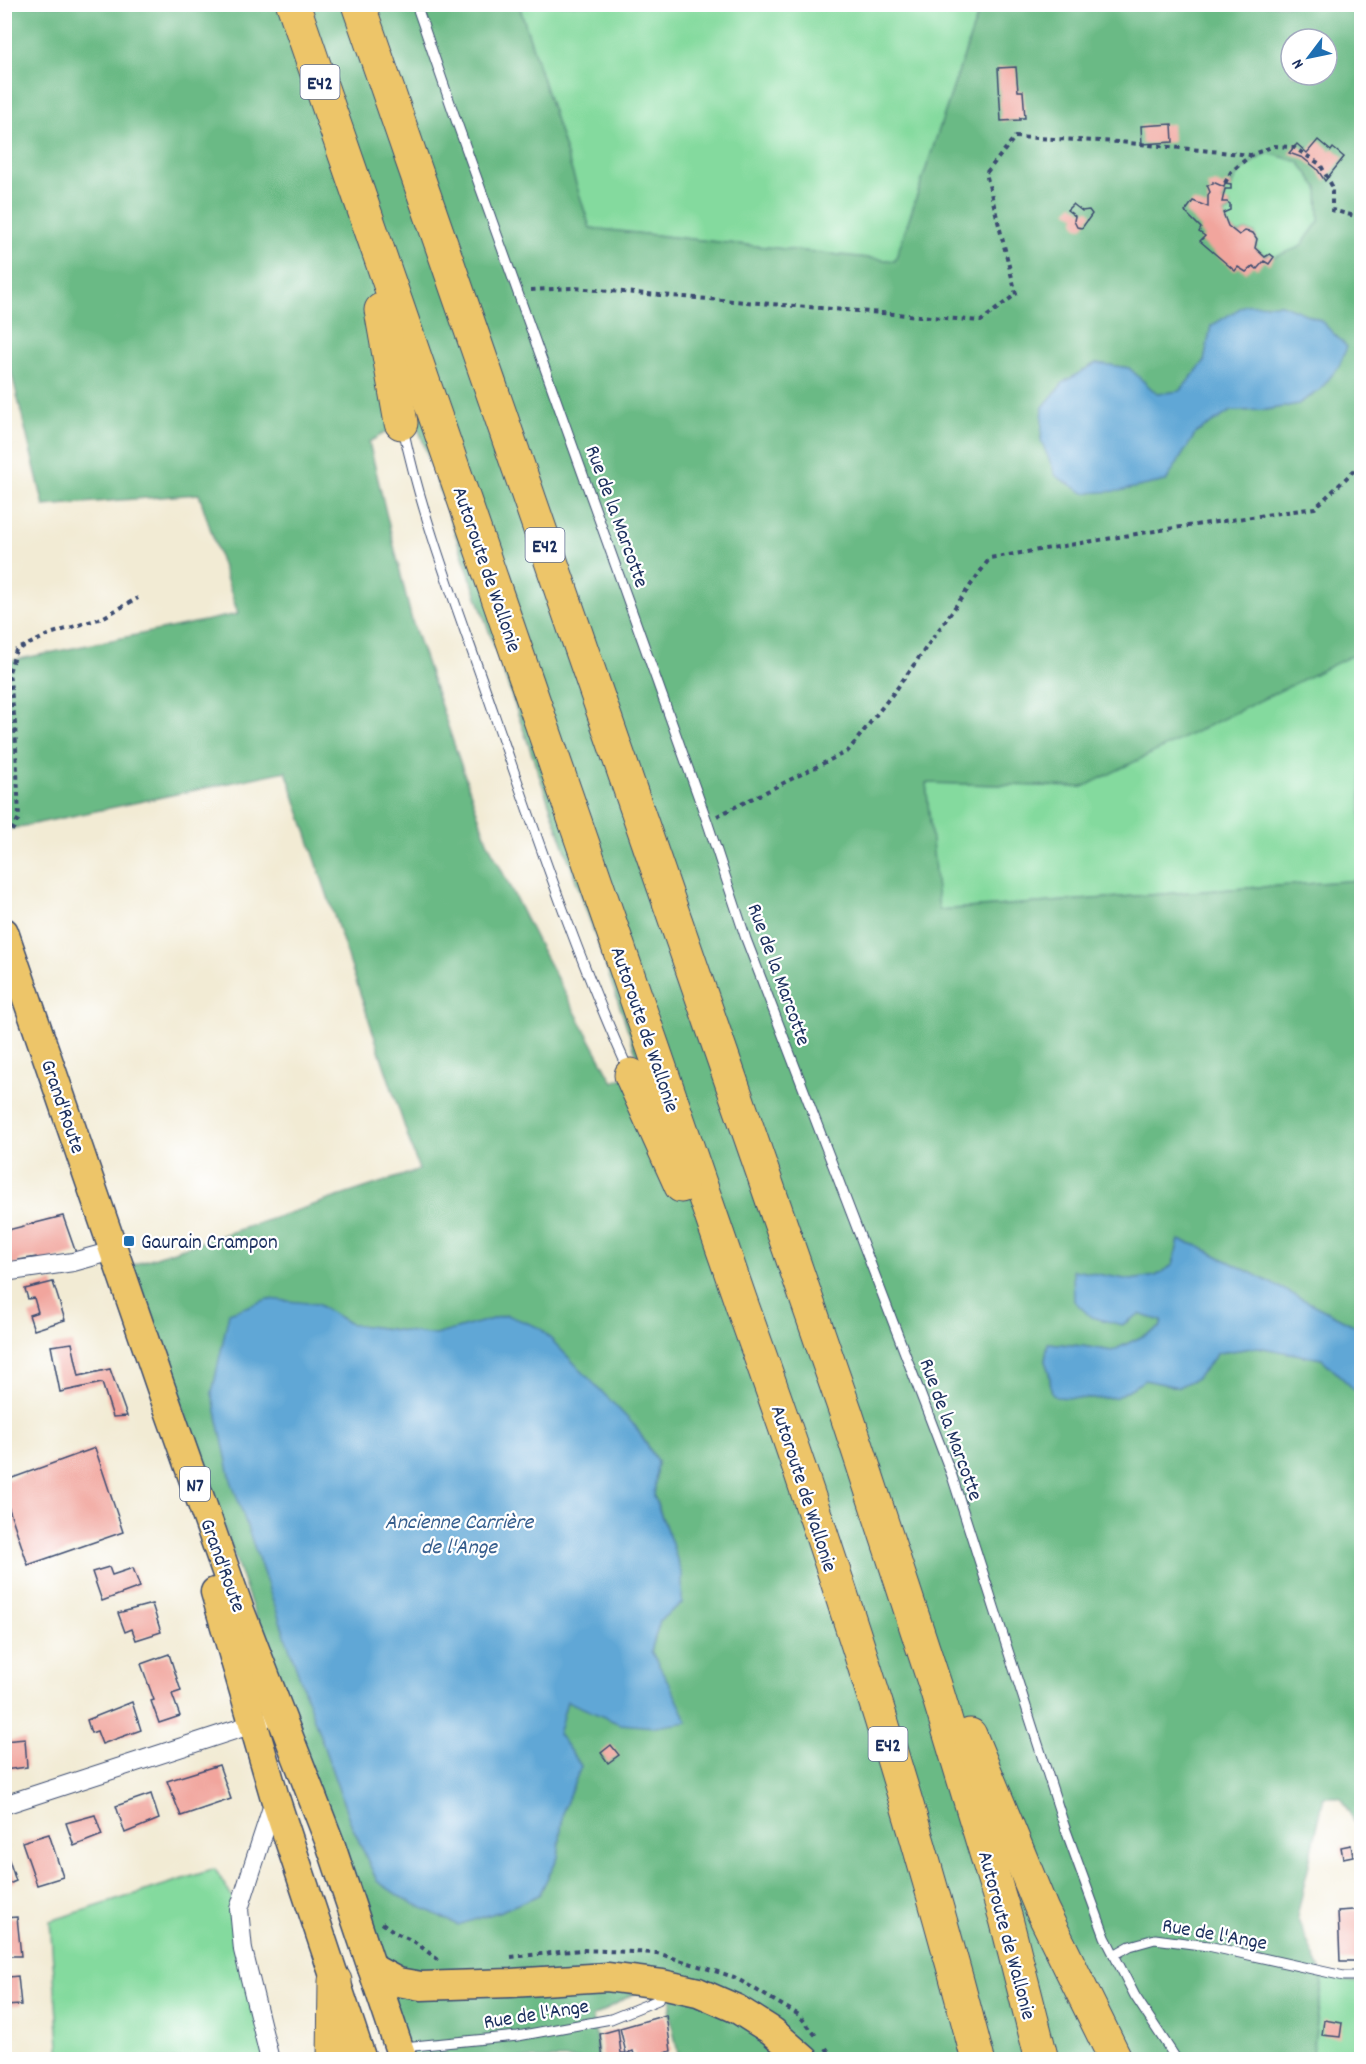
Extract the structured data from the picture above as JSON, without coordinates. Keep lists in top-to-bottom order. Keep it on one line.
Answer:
{"streets":{"highway":["E42","Autoroute de Wallonie"],"main road":["Grand'Route","N7"],"lane":["Rue de la Marcotte","Rue de l'Ange"]},"crossings":[["Rue de la Marcotte","Rue de l'Ange"],["Grand'Route","Rue de l'Ange"]],"water":["Ancienne Carrière de l'Ange"],"places":{"transit":["Gaurain Crampon"]},"north":"bottom left"}
